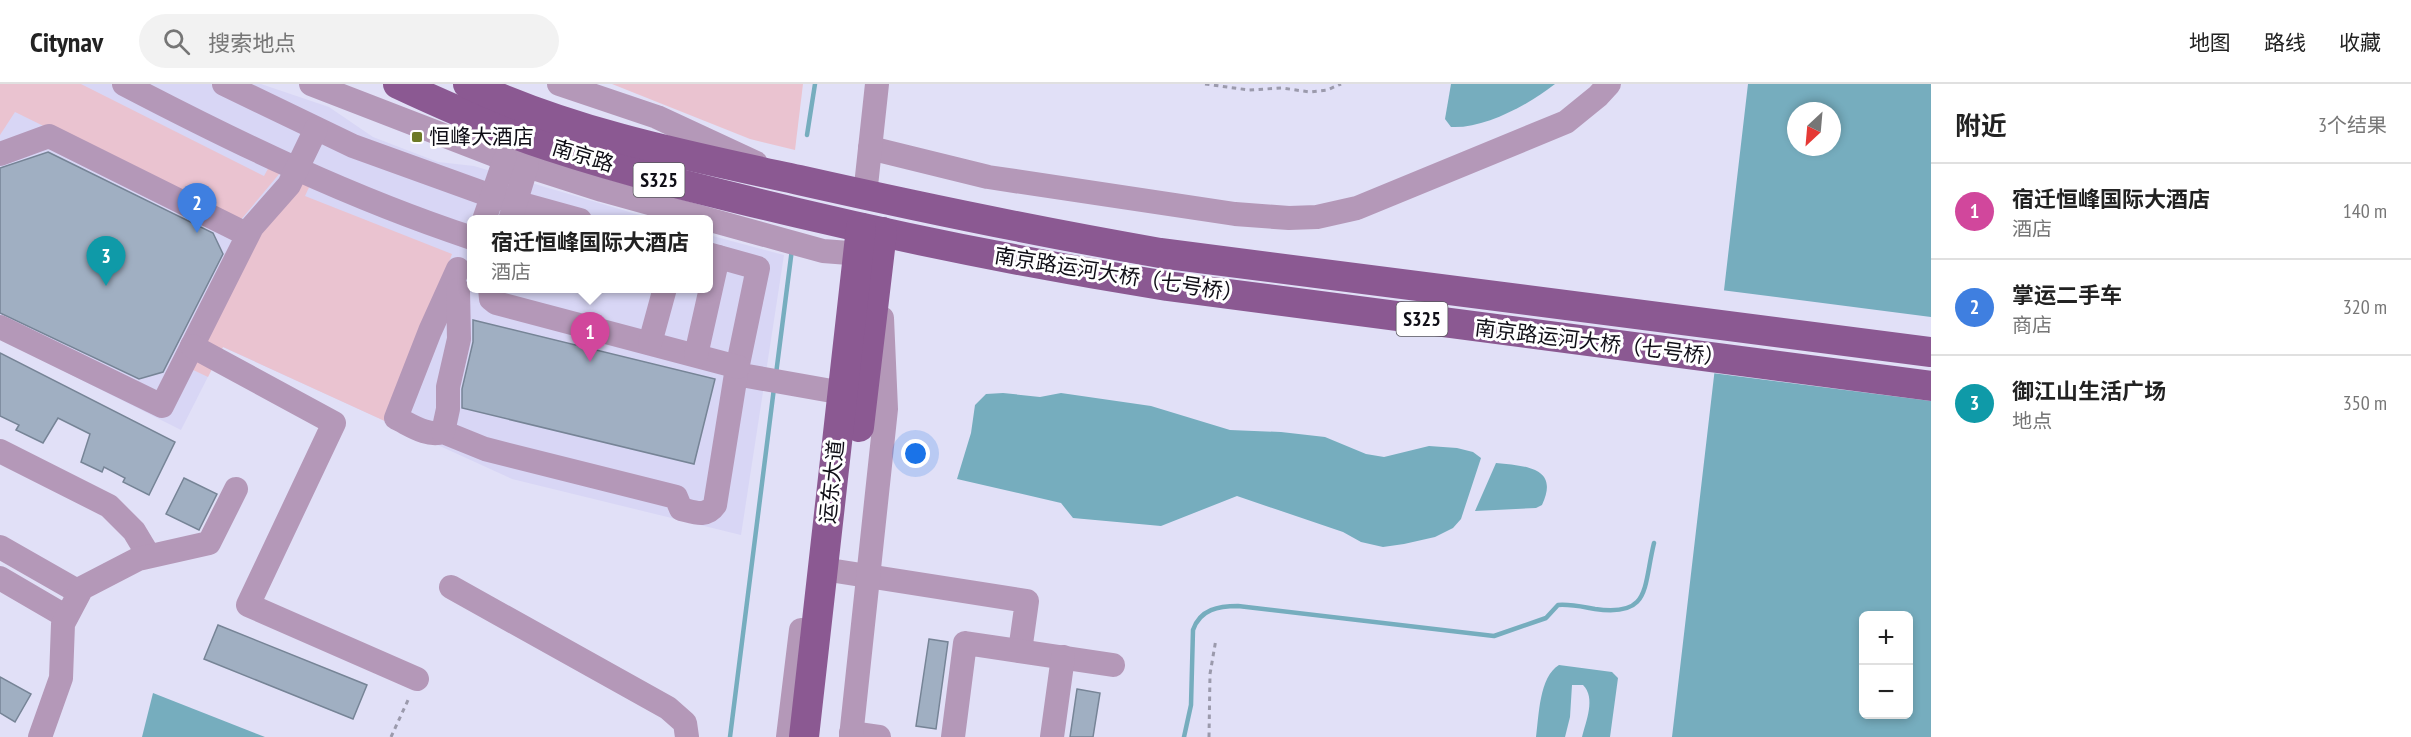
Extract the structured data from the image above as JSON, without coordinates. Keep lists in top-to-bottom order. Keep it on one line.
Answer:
{"streets":{"main road":["南京路","S325","南京路运河大桥（七号桥）","运东大道"]},"crossings":[["南京路","南京路运河大桥（七号桥）"],["南京路","运东大道"]],"places":{"transit":["恒峰大酒店"]},"north":"bottom left","page":{"header":"Citynav","search":"搜索地点","nav":["地图","路线","收藏"],"heading":["附近","3个结果"],"list":[{"mark":"1","name":"宿迁恒峰国际大酒店","note":"酒店","value":"140 m"},{"mark":"2","name":"掌运二手车","note":"商店","value":"320 m"},{"mark":"3","name":"御江山生活广场","note":"地点","value":"350 m"}],"pins":["2","3","1"],"popup":["宿迁恒峰国际大酒店","酒店"],"map_buttons":["+","−"]}}
